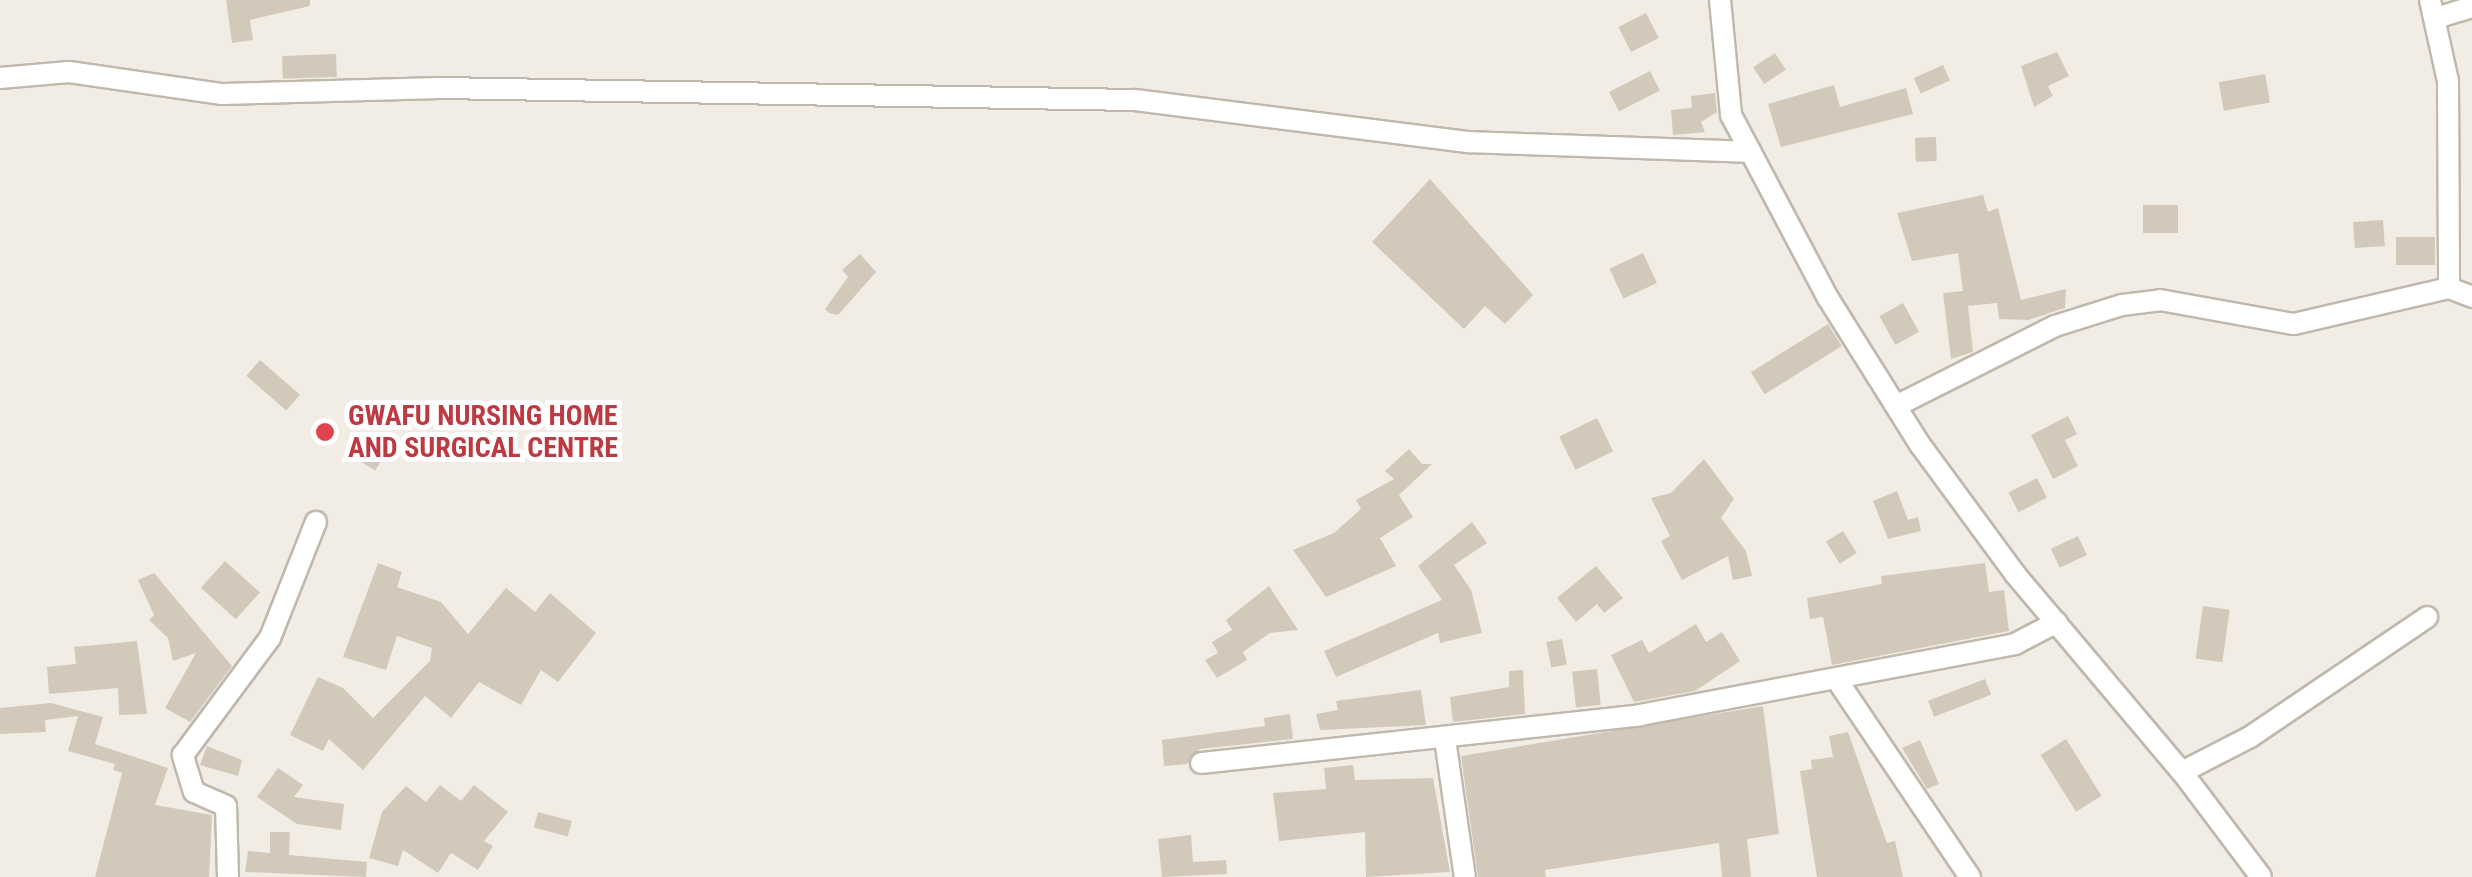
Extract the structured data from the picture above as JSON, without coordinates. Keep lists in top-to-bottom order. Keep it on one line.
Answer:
{"places":["GWAFU NURSING HOME AND SURGICAL CENTRE"]}
